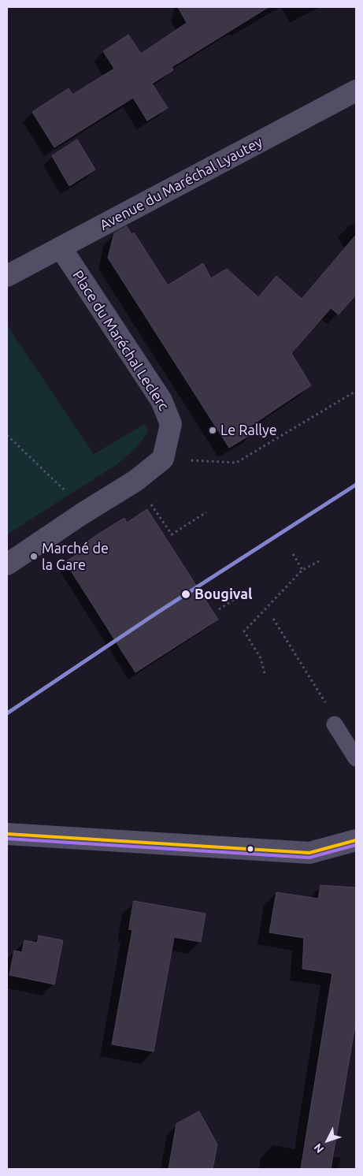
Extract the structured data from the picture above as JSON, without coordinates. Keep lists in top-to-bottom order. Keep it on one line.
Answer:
{"streets":{"street":["Avenue du Maréchal Lyautey","Place du Maréchal Leclerc"]},"crossings":[["Avenue du Maréchal Lyautey","Place du Maréchal Leclerc"]],"places":["Le Rallye","Marché de la Gare","Bougival"],"north":"bottom left"}
